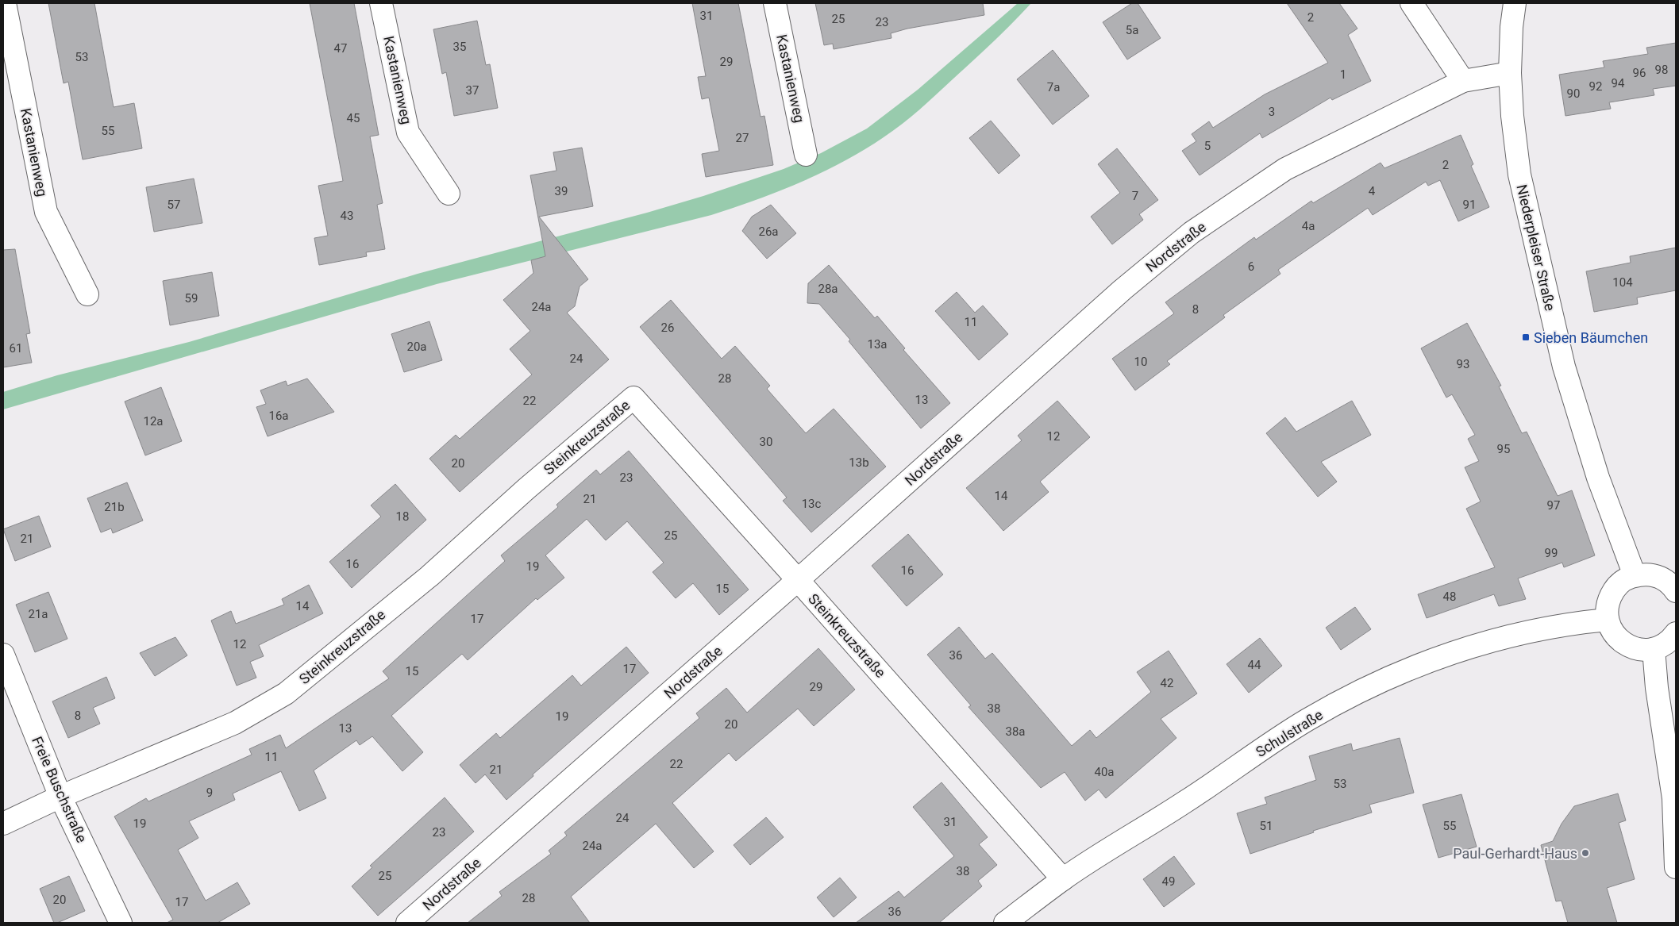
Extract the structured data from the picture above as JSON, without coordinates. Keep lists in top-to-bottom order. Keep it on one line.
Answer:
{"streets":{"street":["Kastanienweg","Nordstraße","Niederpleiser Straße","Steinkreuzstraße","Schulstraße","Freie Buschstraße"]},"crossings":[["Nordstraße","Niederpleiser Straße"],["Nordstraße","Steinkreuzstraße"],["Steinkreuzstraße","Schulstraße"],["Steinkreuzstraße","Freie Buschstraße"]],"places":{"transit":["Sieben Bäumchen"],"other":["Paul-Gerhardt-Haus"]},"house_numbers":["31","2","25","23","5a","35","47","53","29","98","96","1","94","92","7a","37","90","3","45","55","27","5","2","39","4","7","57","91","43","4a","26a","6","104","28a","59","24a","8","11","26","13a","20a","61","24","10","93","28","13","22","16a","12a","12","30","95","13b","20","23","14","21","13c","97","21b","18","25","21","99","16","19","16","15","48","14","21a","17","12","36","44","17","15","42","29","38","8","19","20","13","38a","11","22","21","40a","53","9","24","31","19","51","55","23","24a","38","25","49","28","20","17","36"]}
